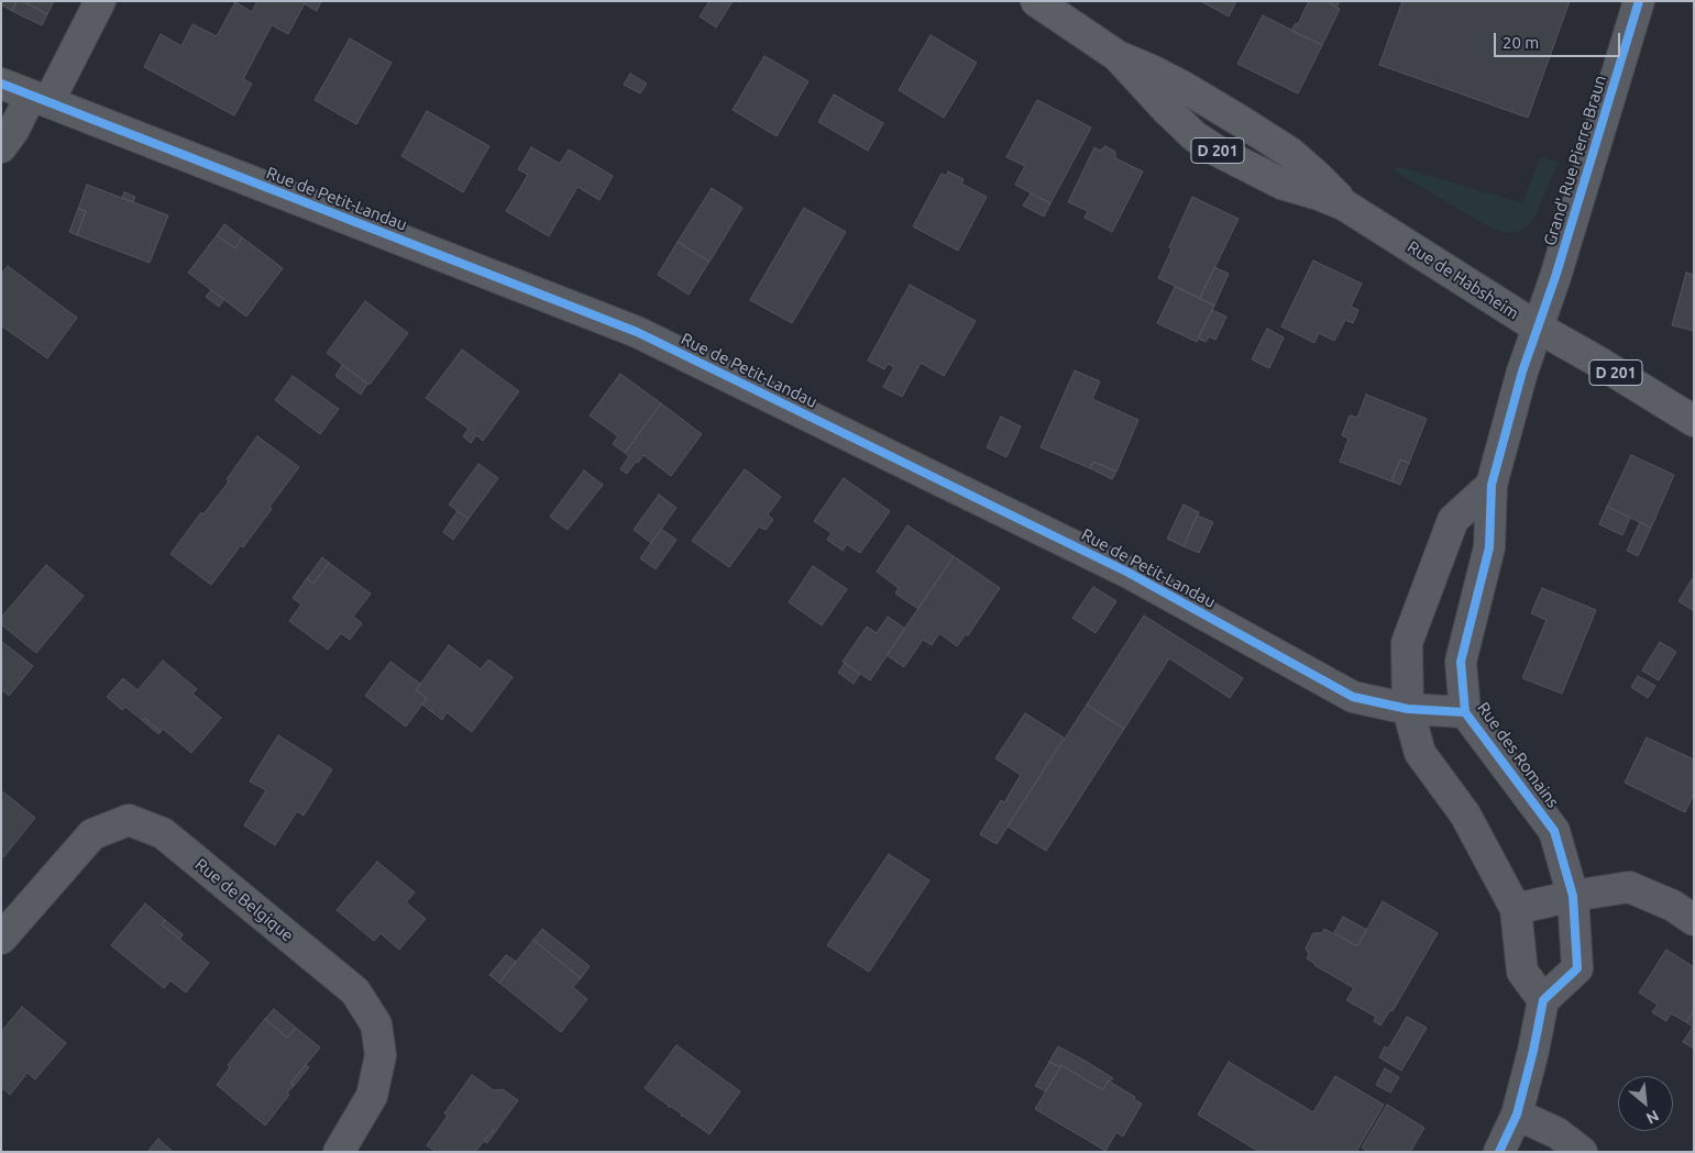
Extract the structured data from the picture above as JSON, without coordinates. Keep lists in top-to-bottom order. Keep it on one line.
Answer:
{"streets":{"main road":["D 201","Rue de Habsheim"],"street":["Grand' Rue Pierre Braun","Rue de Petit-Landau","Rue des Romains","Rue de Belgique"]},"crossings":[["Grand' Rue Pierre Braun","Rue de Habsheim"],["Grand' Rue Pierre Braun","Rue des Romains"],["Rue de Petit-Landau","Rue des Romains"],["Rue de Habsheim","Rue des Romains"]],"scale_bar":"20 m","north":"bottom right"}
